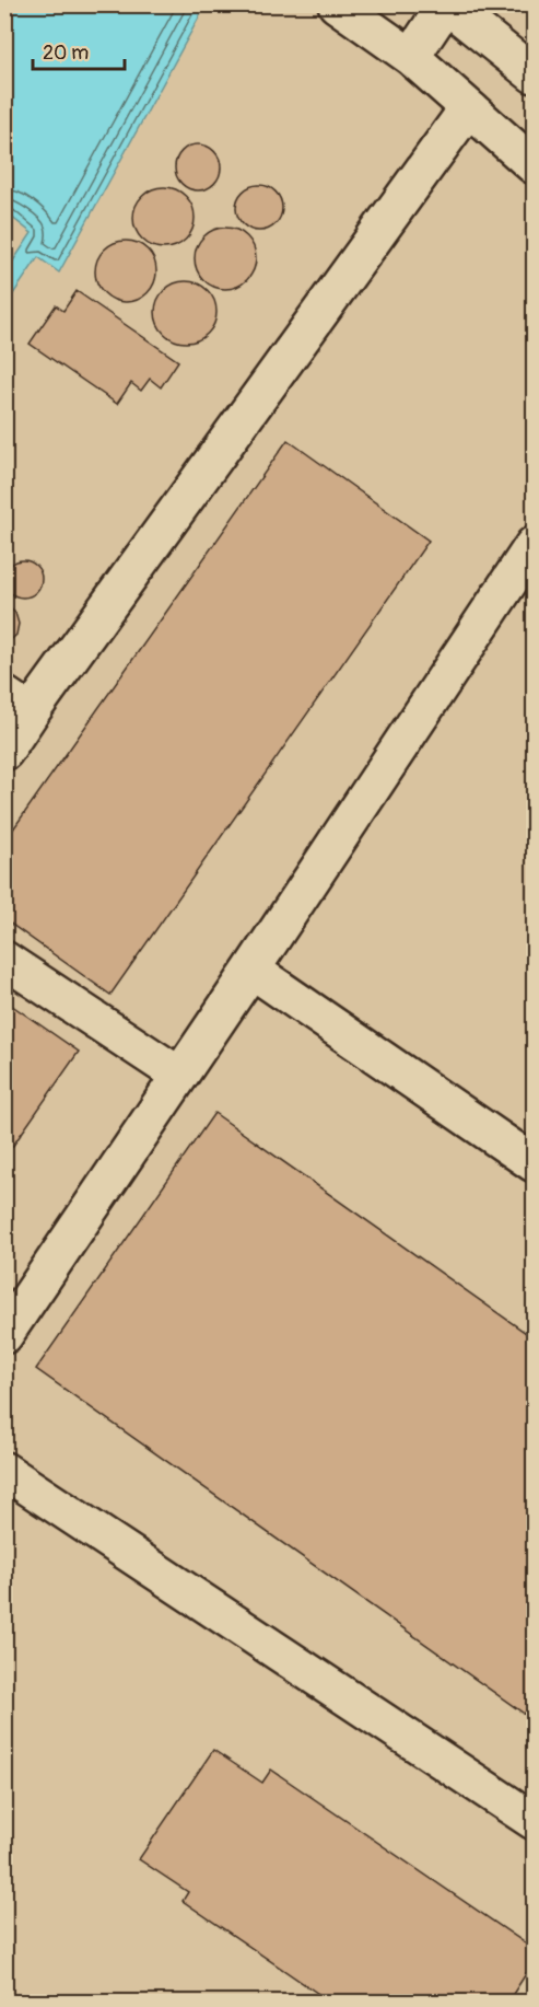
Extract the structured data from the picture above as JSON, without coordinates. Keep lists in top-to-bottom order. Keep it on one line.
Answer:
{"scale_bar":"20 m"}
